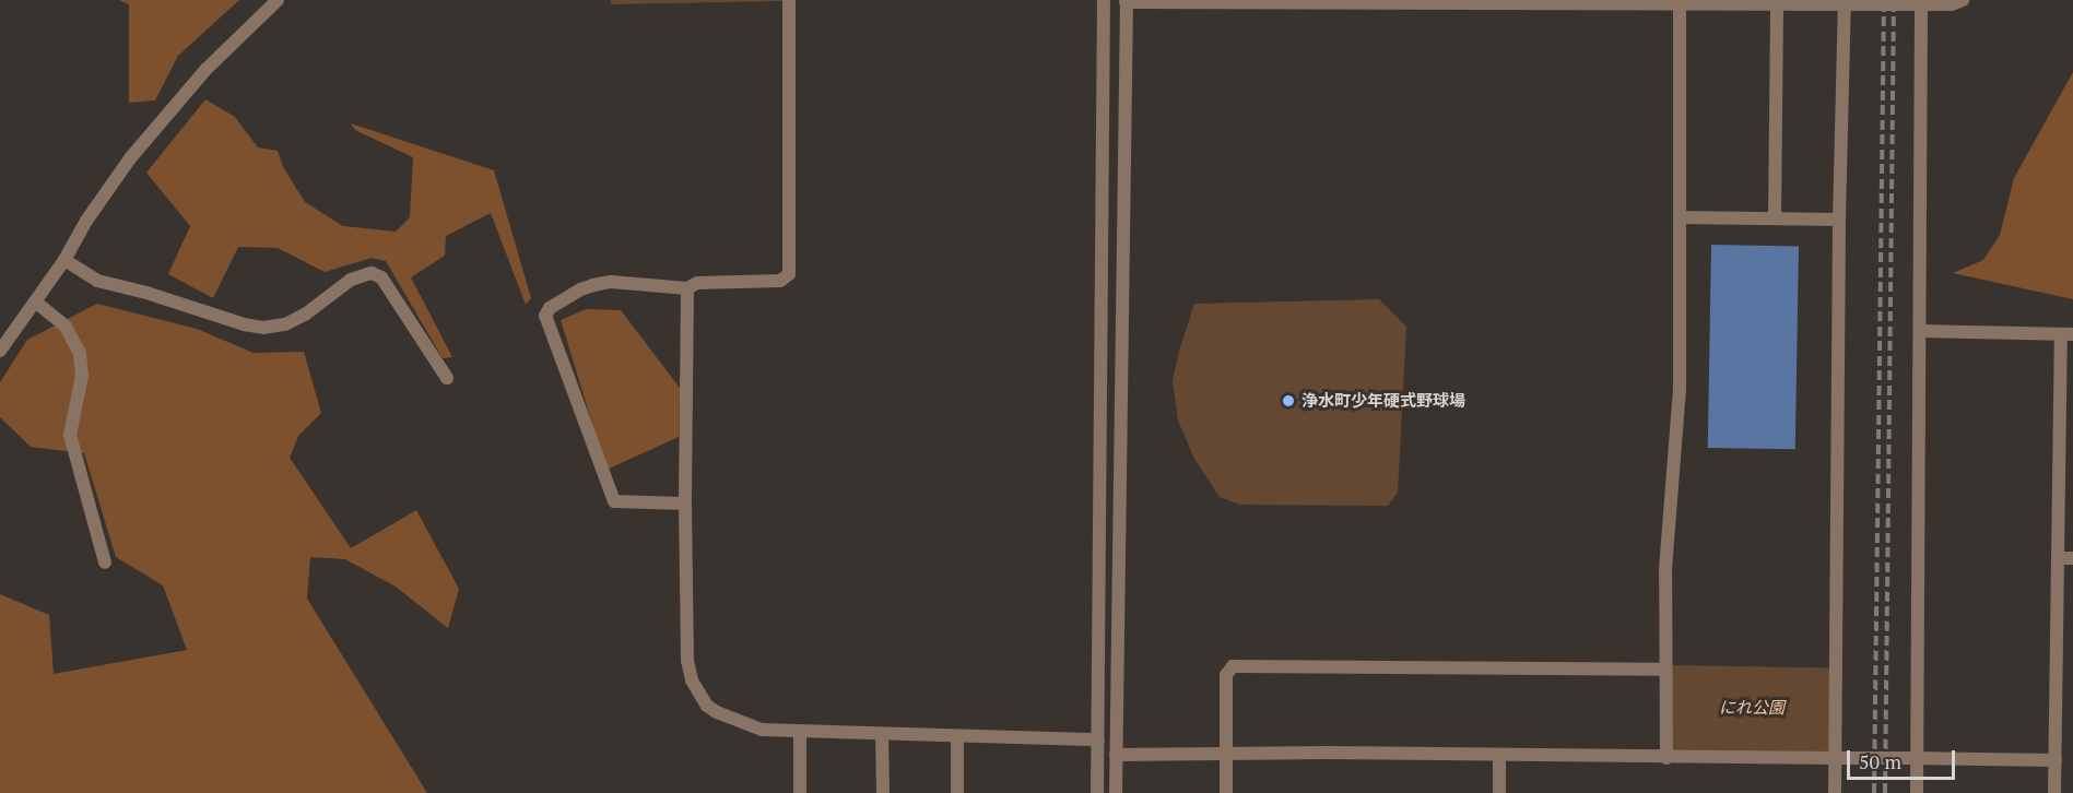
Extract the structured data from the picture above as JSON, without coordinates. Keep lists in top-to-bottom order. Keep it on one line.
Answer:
{"parks":["にれ公園"],"places":["浄水町少年硬式野球場"],"scale_bar":"50 m"}
